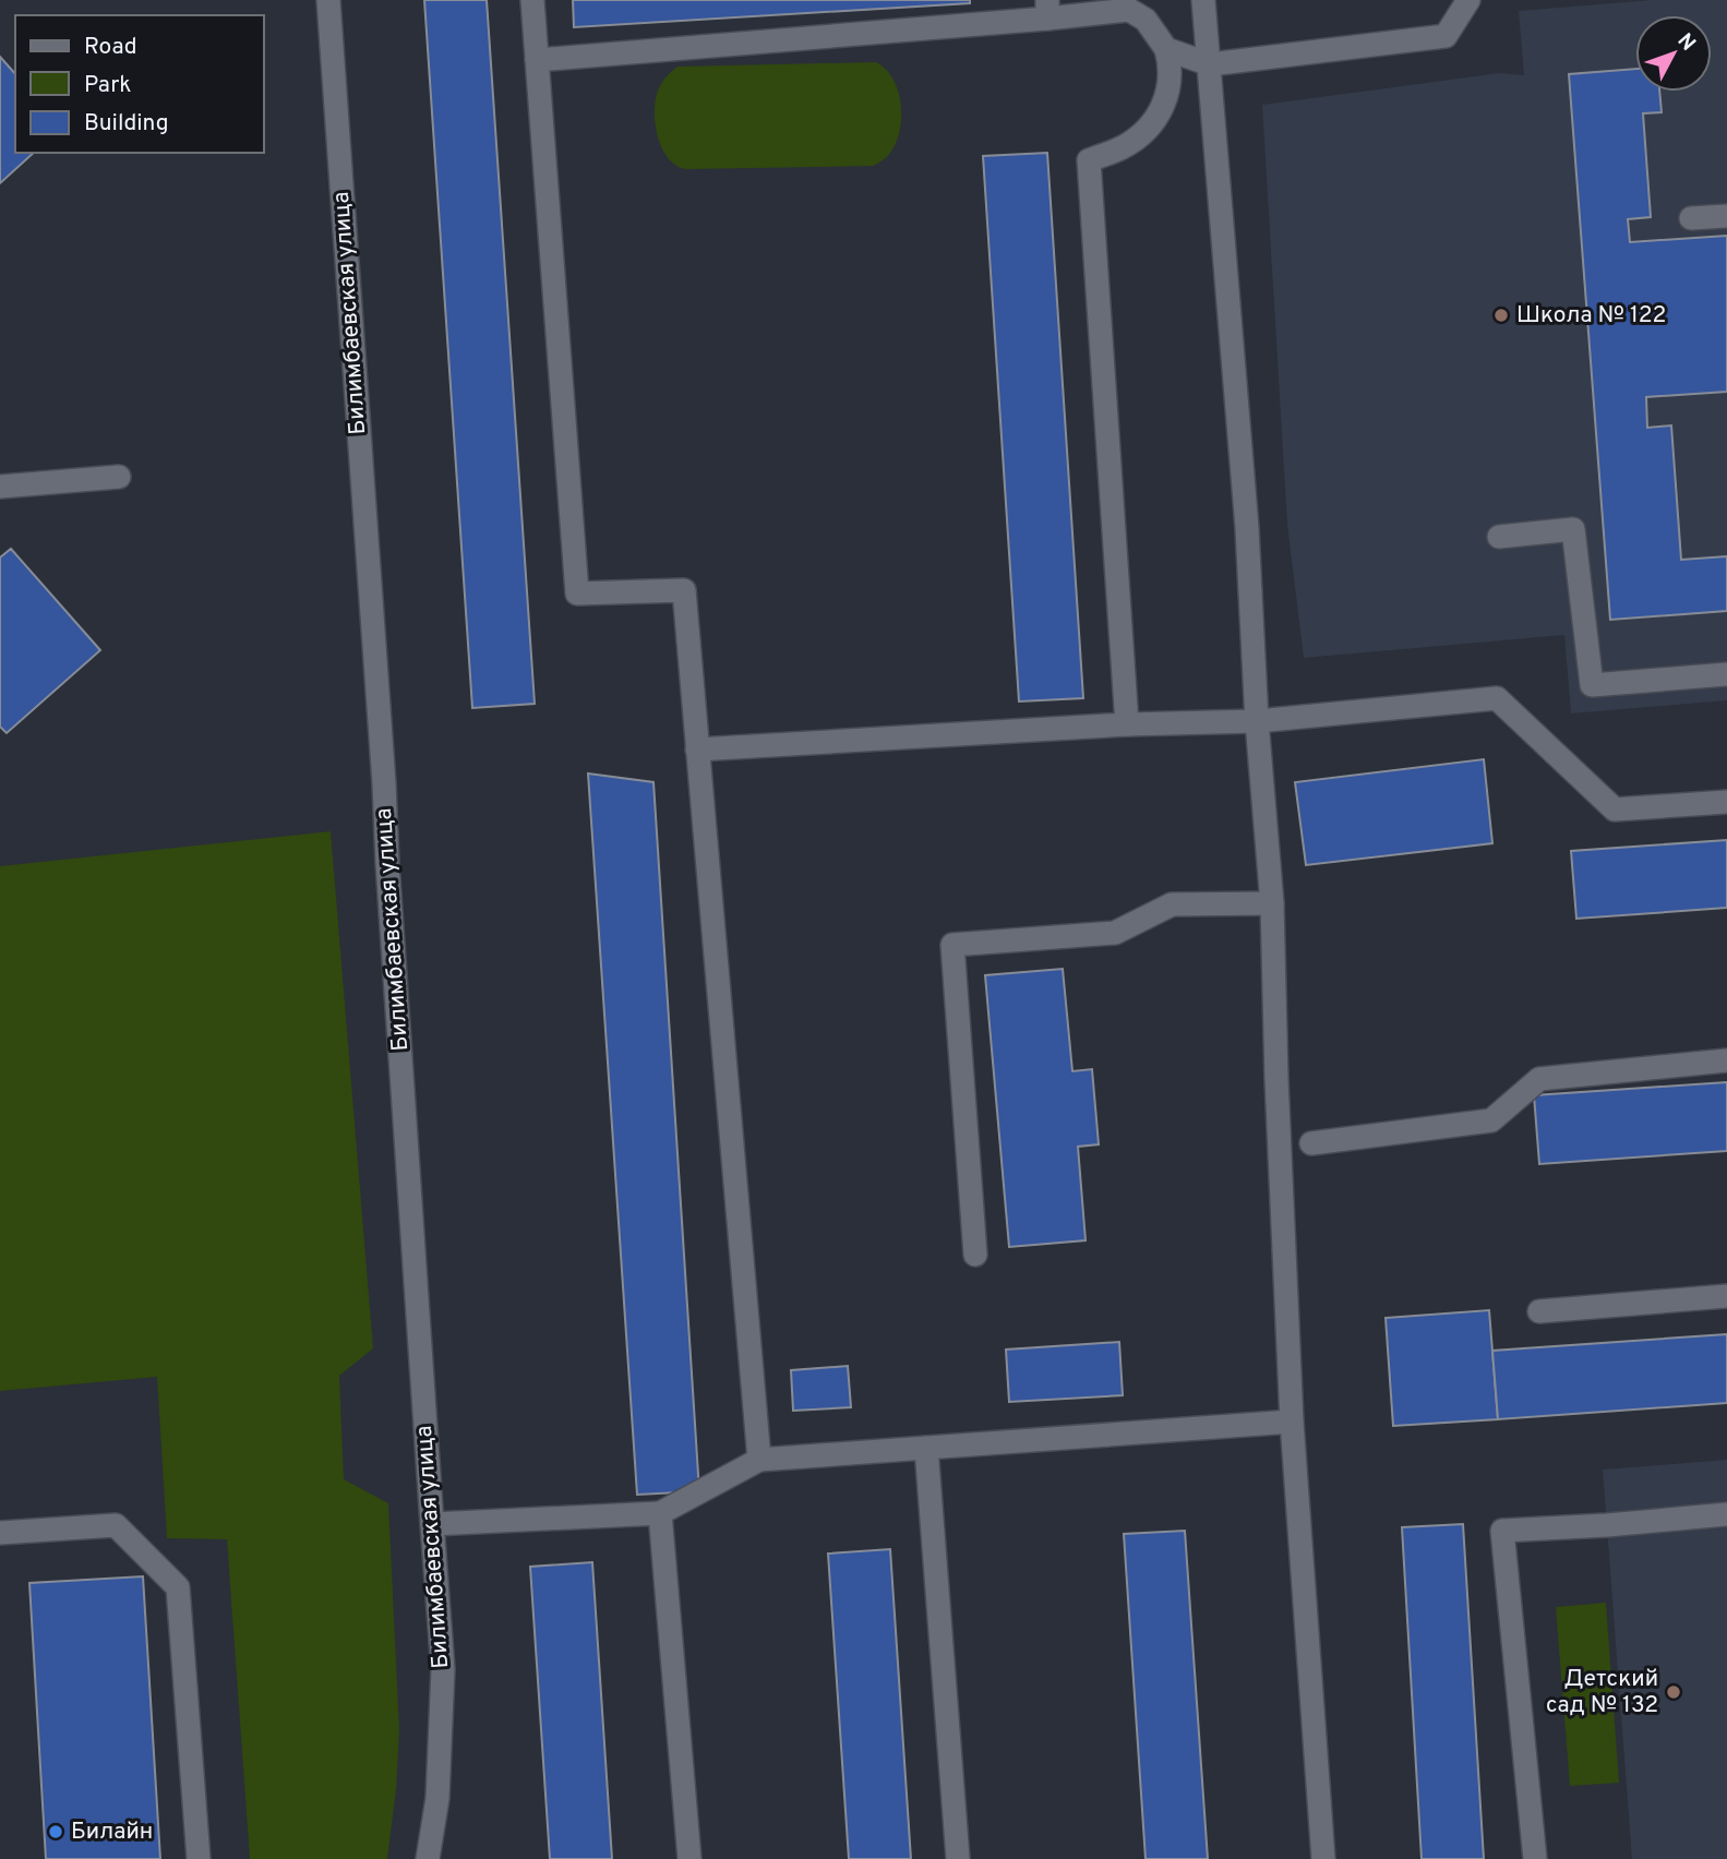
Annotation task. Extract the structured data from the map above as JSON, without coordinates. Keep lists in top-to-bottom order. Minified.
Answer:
{"streets":{"main road":["Билимбаевская улица"]},"places":["Школа № 122","Детский сад № 132","Билайн"],"legend":["Road","Park","Building"],"north":"top right"}
